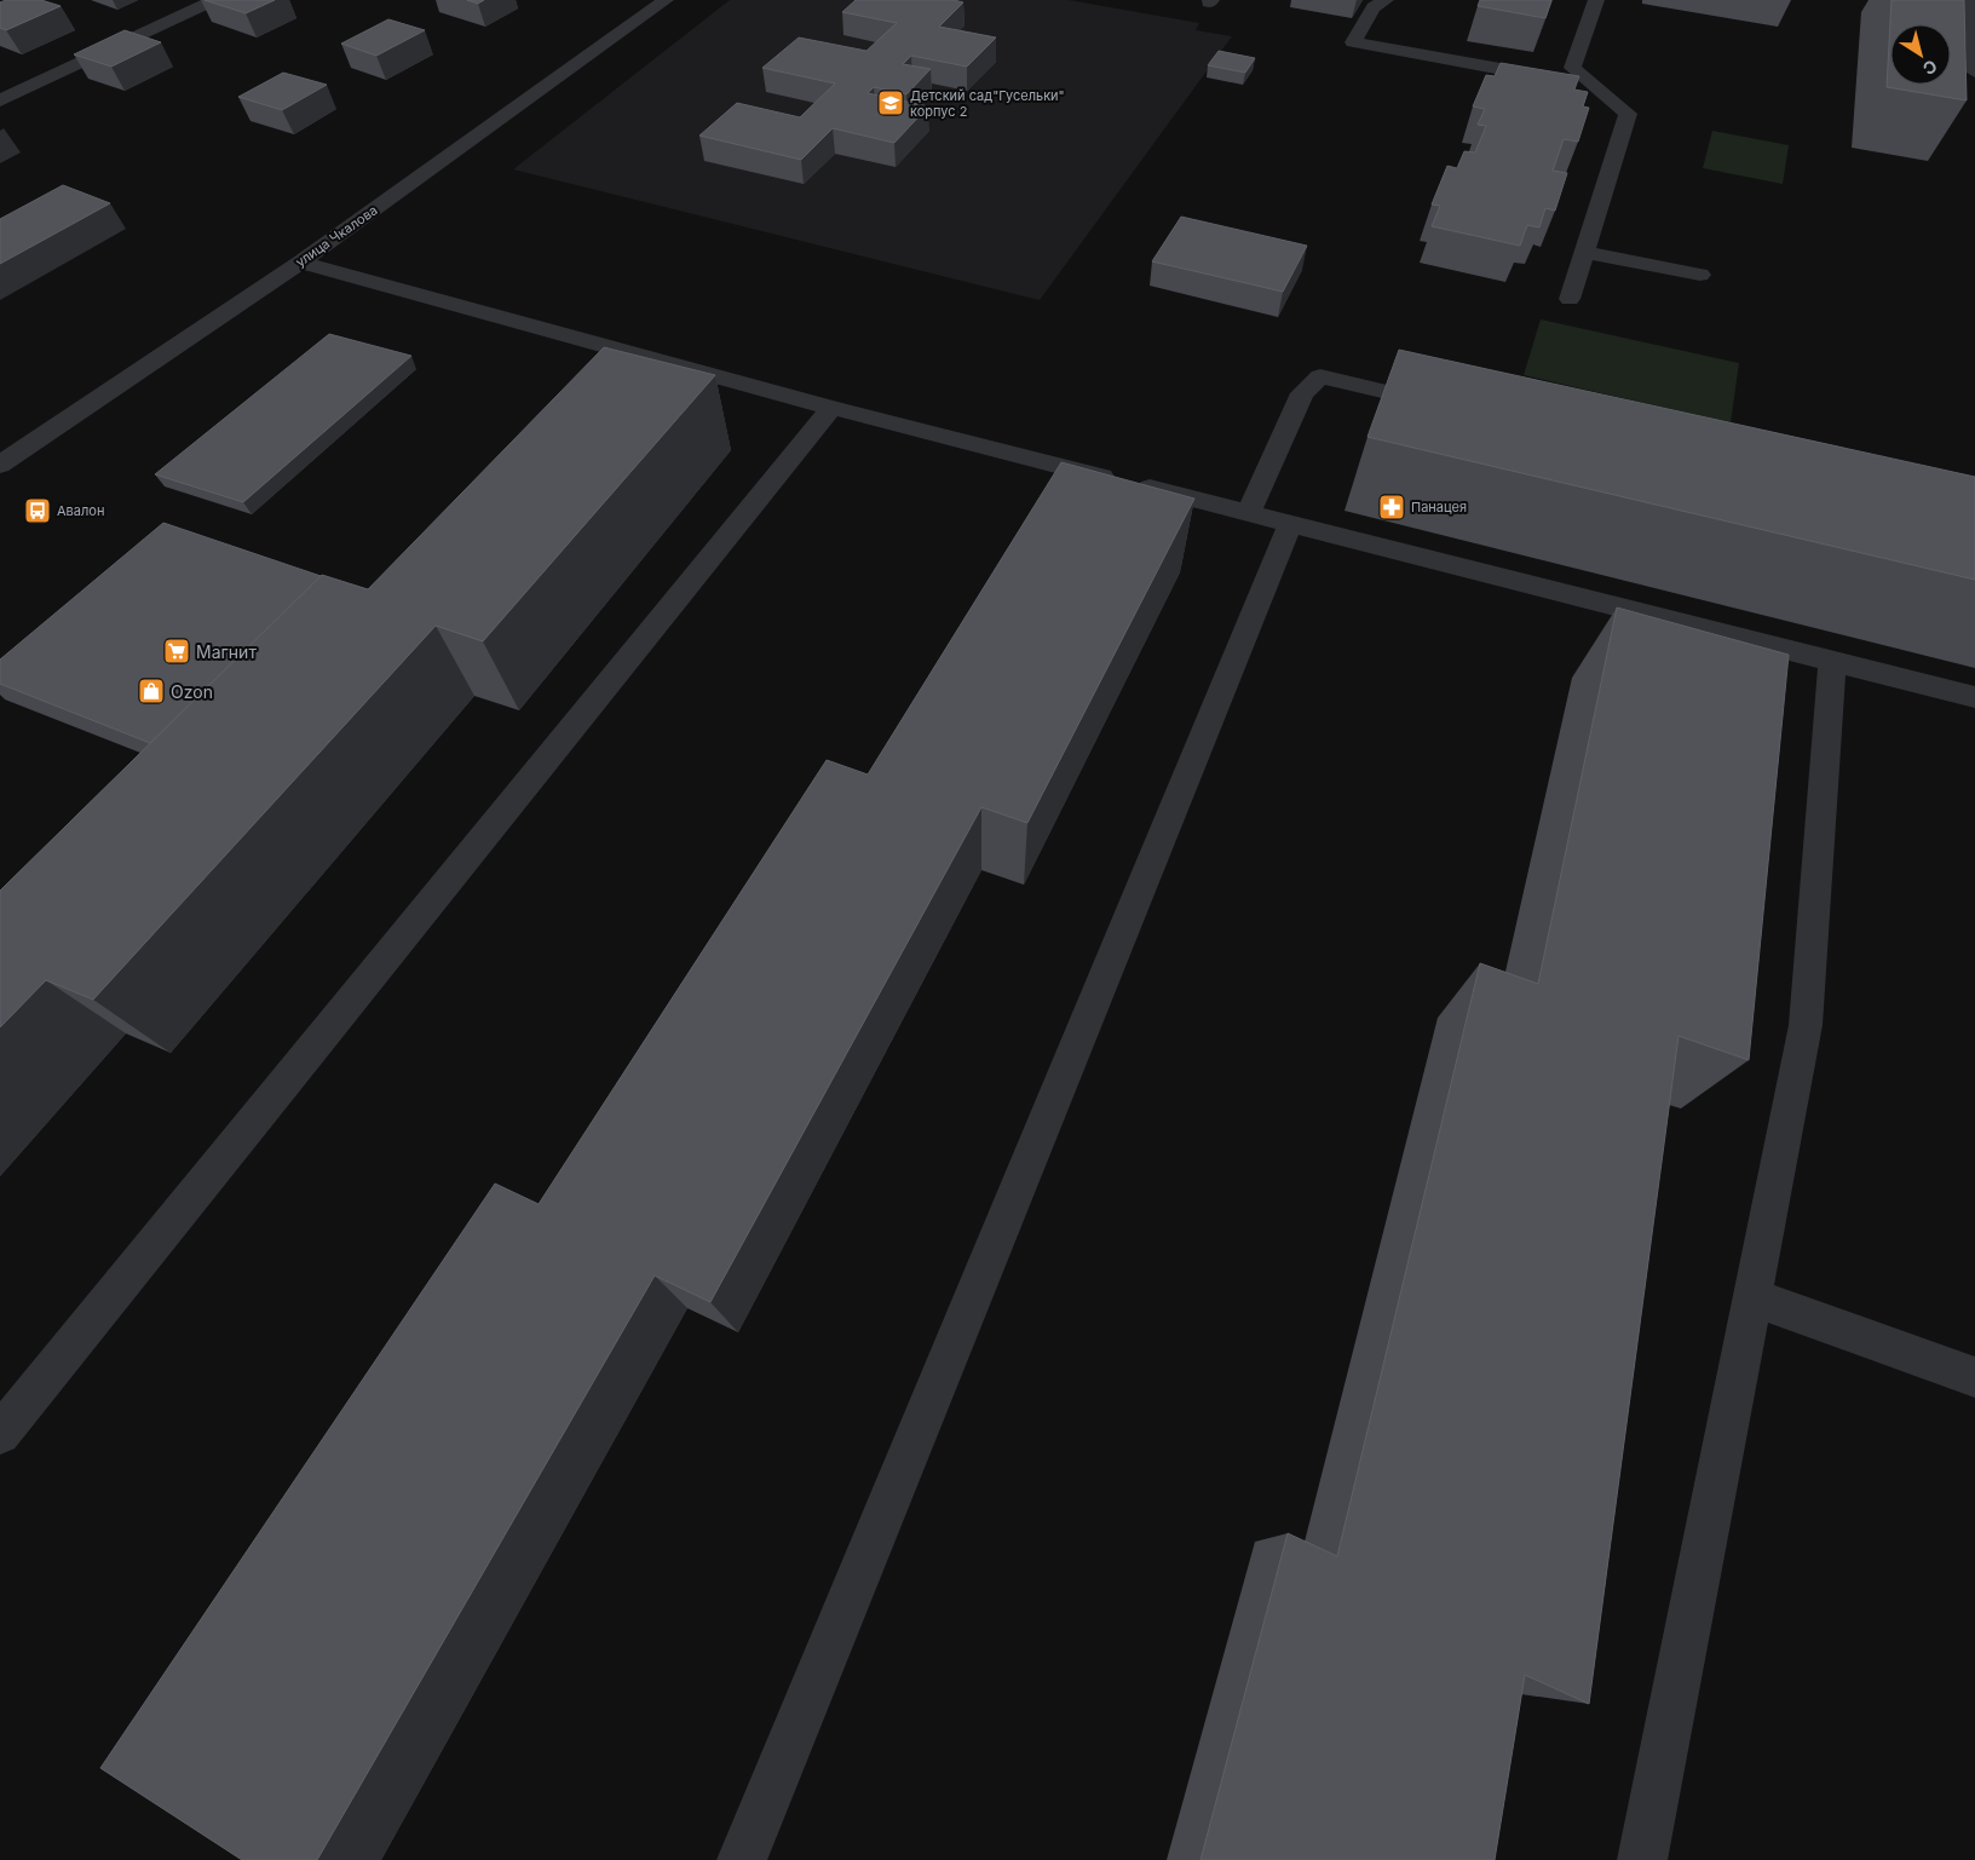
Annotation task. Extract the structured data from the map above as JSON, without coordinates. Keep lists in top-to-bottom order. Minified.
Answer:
{"streets":{"street":["улица Чкалова"]},"places":{"school or university":["Детский сад\"Гусельки\" корпус 2"],"pharmacy":["Панацея"],"bus stop":["Авалон"],"supermarket":["Магнит"],"shop":["Ozon"]},"north":"bottom right"}
